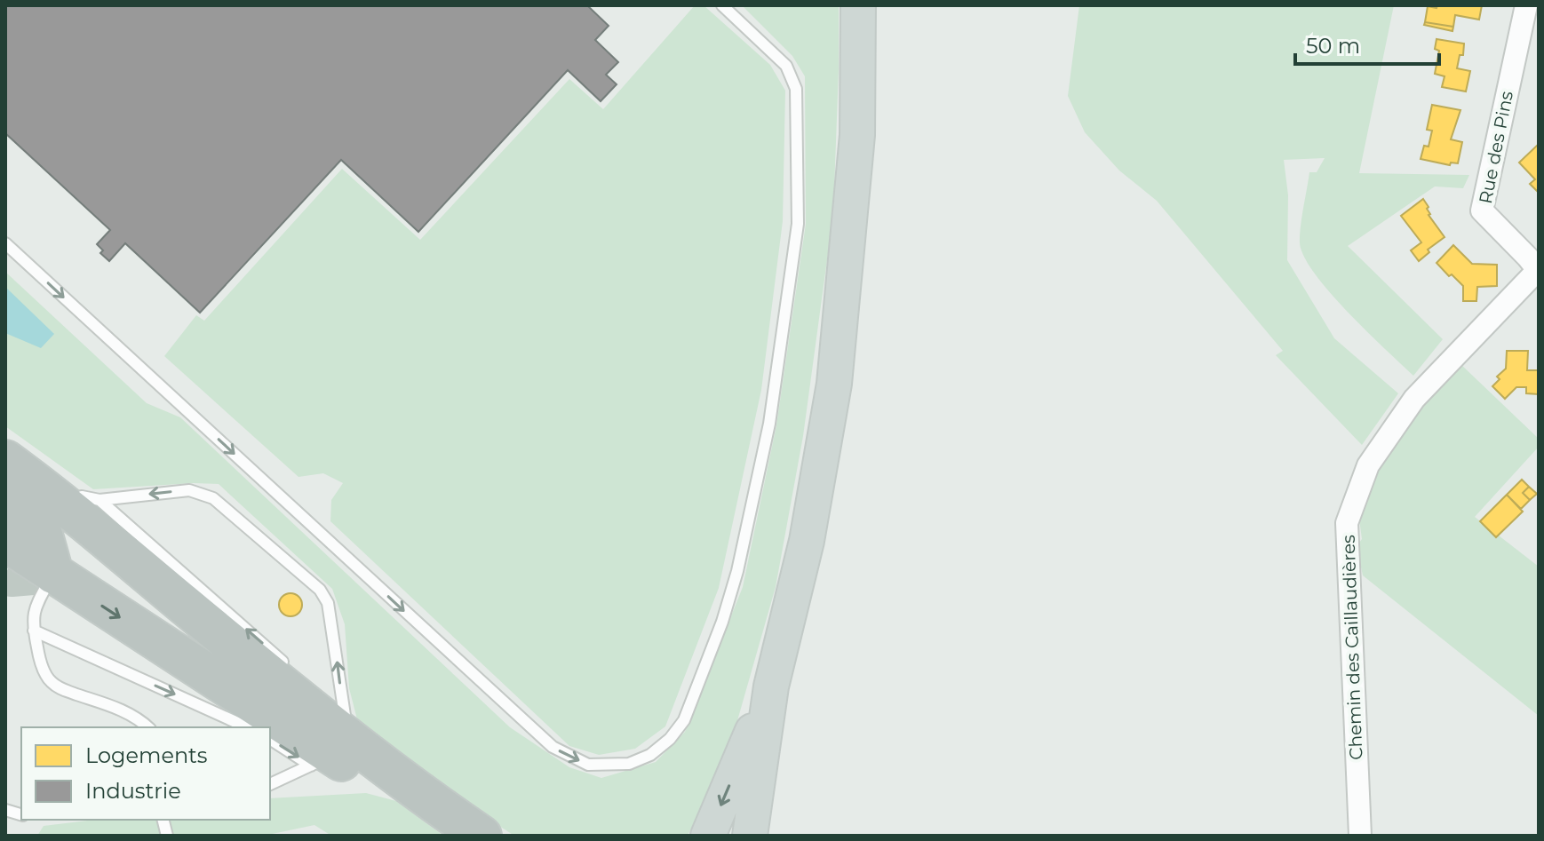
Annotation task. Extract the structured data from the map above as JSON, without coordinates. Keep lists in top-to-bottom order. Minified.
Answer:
{"streets":{"street":["Rue des Pins","Chemin des Caillaudières"]},"crossings":[["Rue des Pins","Chemin des Caillaudières"]],"legend":["Logements","Industrie"],"scale_bar":"50 m"}
